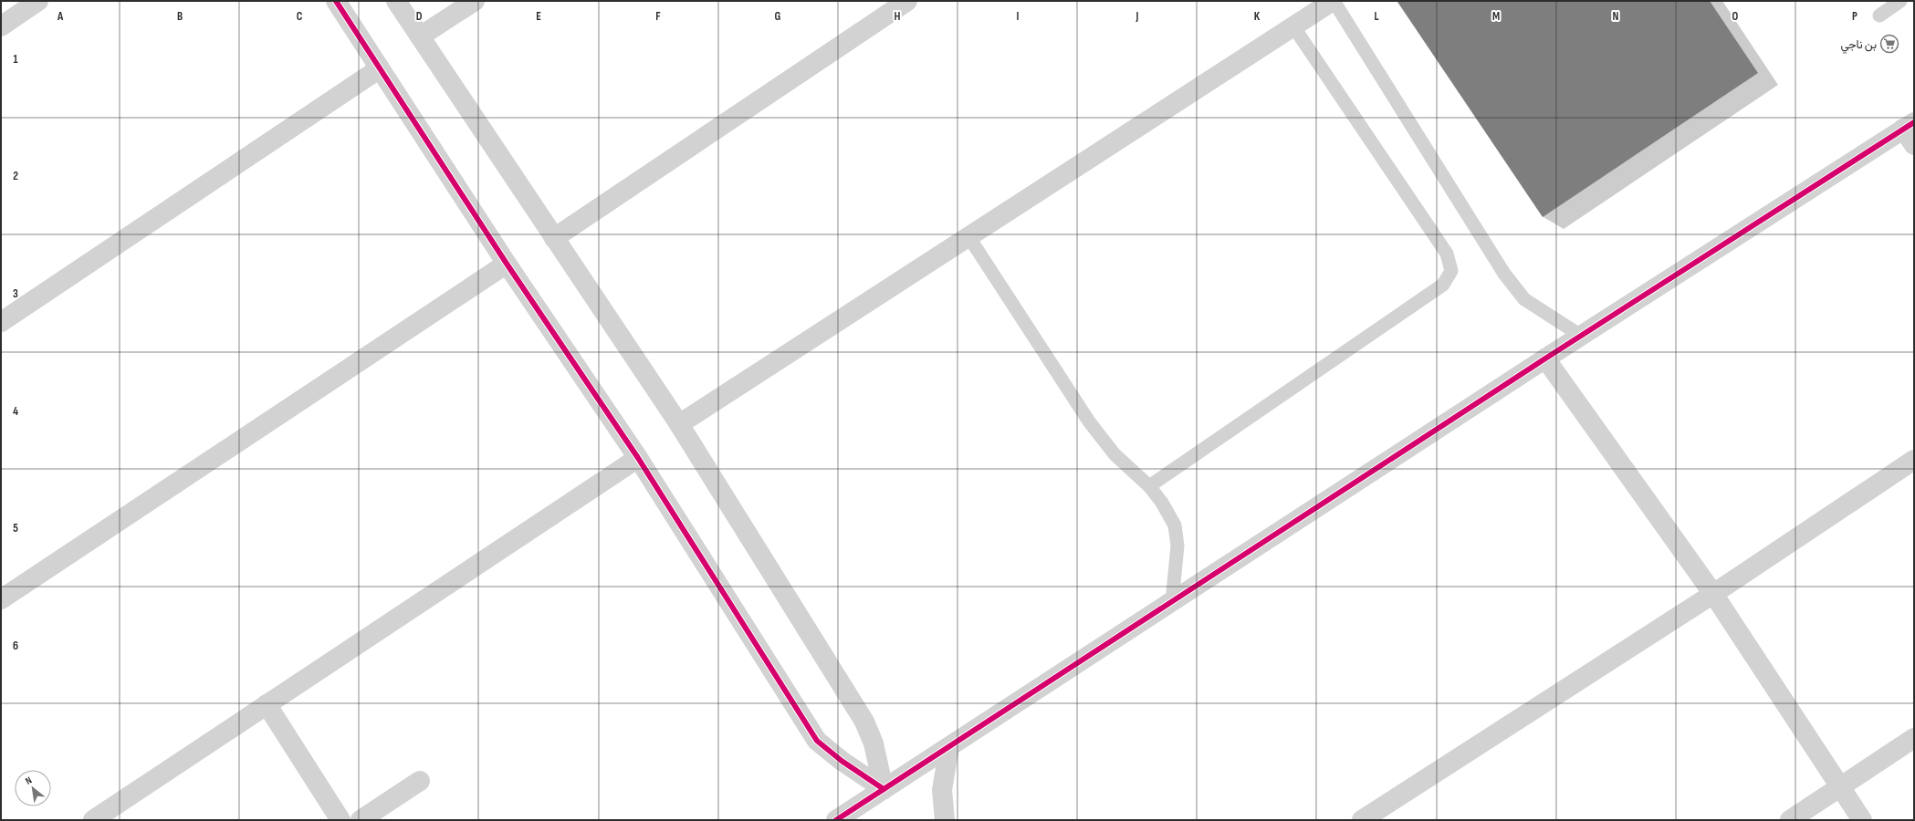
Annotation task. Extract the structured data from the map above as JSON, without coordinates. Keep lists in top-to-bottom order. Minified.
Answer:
{"places":{"supermarket":["بن ناجي"]},"north":"top left","grid":{"columns":["A","B","C","D","E","F","G","H","I","J","K","L","M","N","O","P"],"rows":["1","2","3","4","5","6"]}}
